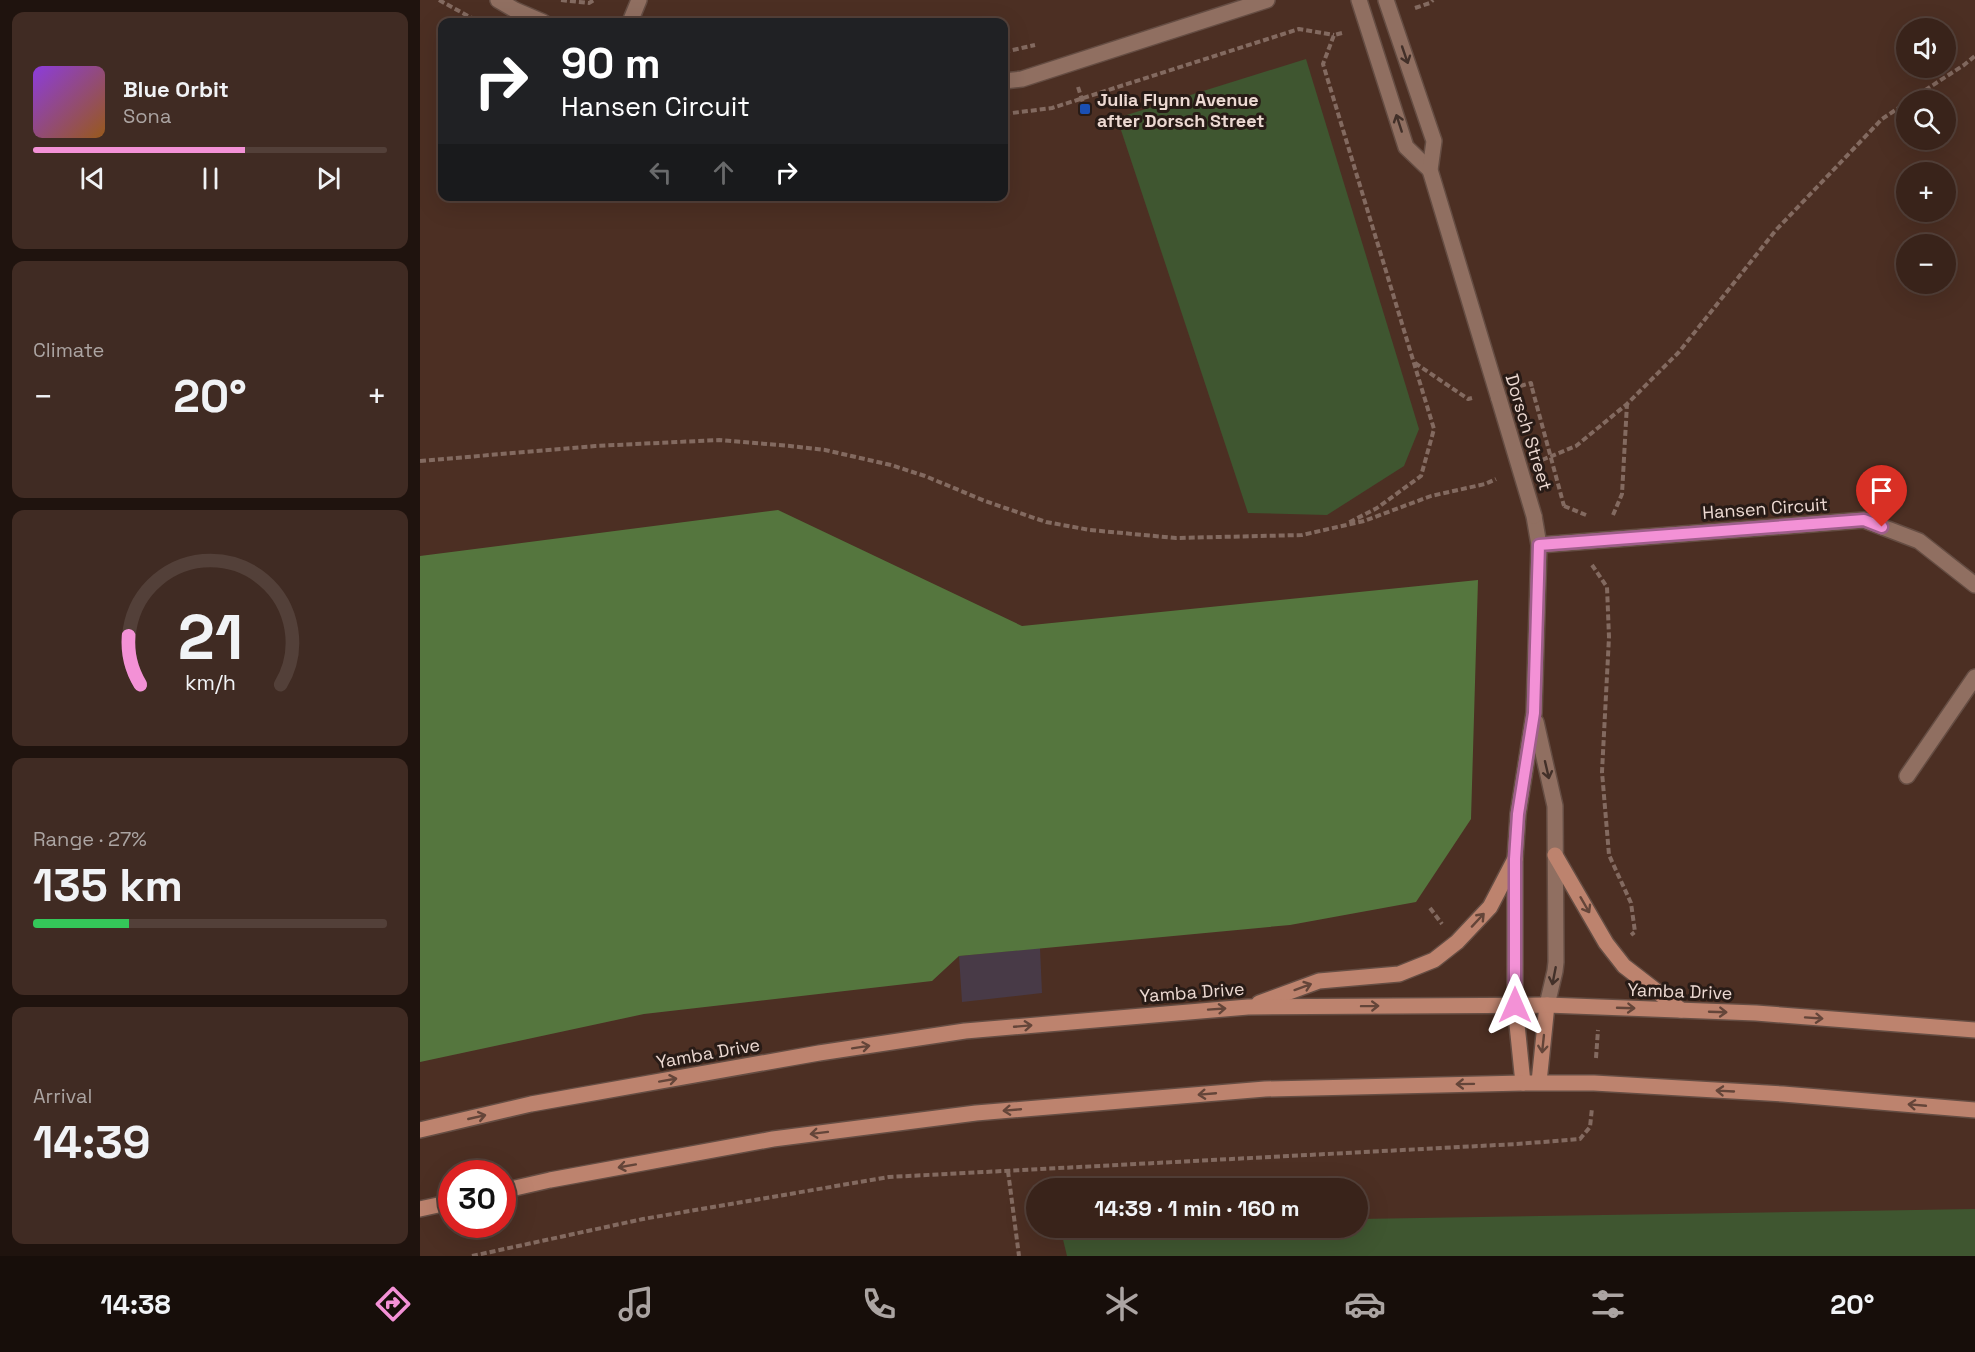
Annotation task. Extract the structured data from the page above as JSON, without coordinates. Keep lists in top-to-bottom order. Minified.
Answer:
{"streets":{"main road":["Yamba Drive"],"street":["Dorsch Street","Hansen Circuit"]},"crossings":[["Dorsch Street","Hansen Circuit"],["Dorsch Street","Yamba Drive"]],"places":{"transit":["Julia Flynn Avenue after Dorsch Street"]},"page":{"map_buttons":["+","−"],"turn":["90 m","Hansen Circuit"],"song":["Blue Orbit","Sona"],"tile":["Climate",["Range · 27%","135 km"],["Arrival","14:39"]],"heat":["−","20°","+"],"limit":"30","trip":"14:39 · 1 min · 160 m","tabs":["14:38","20°"],"gauge":["21","km/h"]}}
